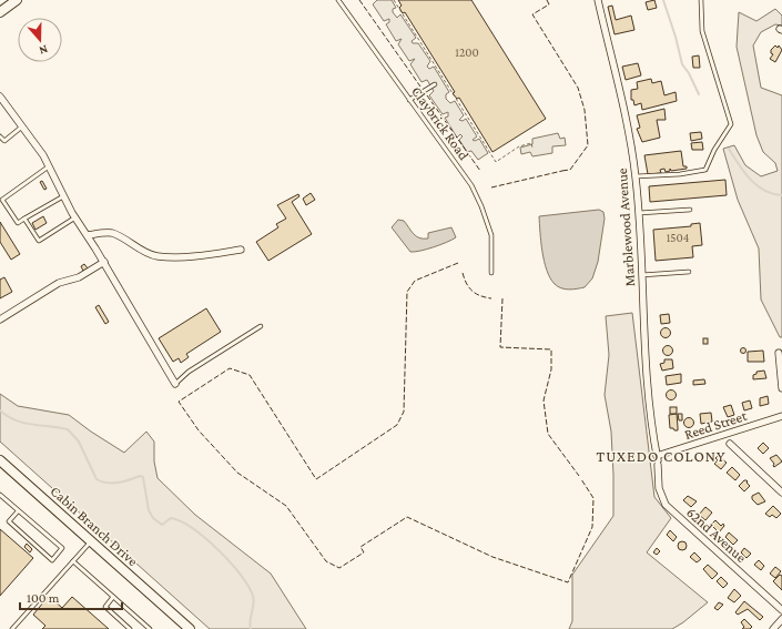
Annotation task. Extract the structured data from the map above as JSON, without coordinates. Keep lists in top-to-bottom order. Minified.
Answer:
{"streets":{"street":["Marblewood Avenue","Reed Street","Cabin Branch Drive","62nd Avenue"],"lane":["Claybrick Road"]},"crossings":[["Marblewood Avenue","Reed Street"],["Marblewood Avenue","62nd Avenue"],["Reed Street","62nd Avenue"]],"districts":["TUXEDO COLONY"],"house_numbers":["1200","1504"],"scale_bar":"100 m","north":"bottom"}
